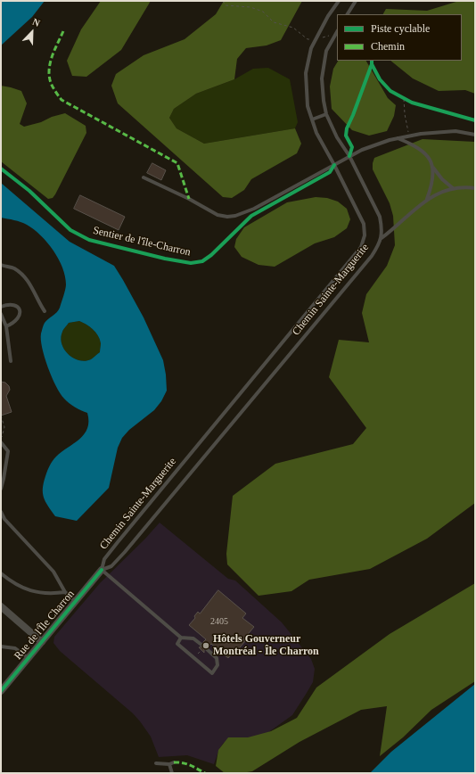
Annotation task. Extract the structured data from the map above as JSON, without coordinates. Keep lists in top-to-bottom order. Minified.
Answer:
{"streets":{"street":["Rue de l'Île Charron"],"lane":["Chemin Sainte-Marguerite"],"cycle path":["Sentier de l'île-Charron"]},"crossings":[["Chemin Sainte-Marguerite","Rue de l'Île Charron"]],"places":["Hôtels Gouverneur Montréal - Île Charron"],"house_numbers":["2405"],"legend":["Piste cyclable","Chemin"],"north":"top right"}
